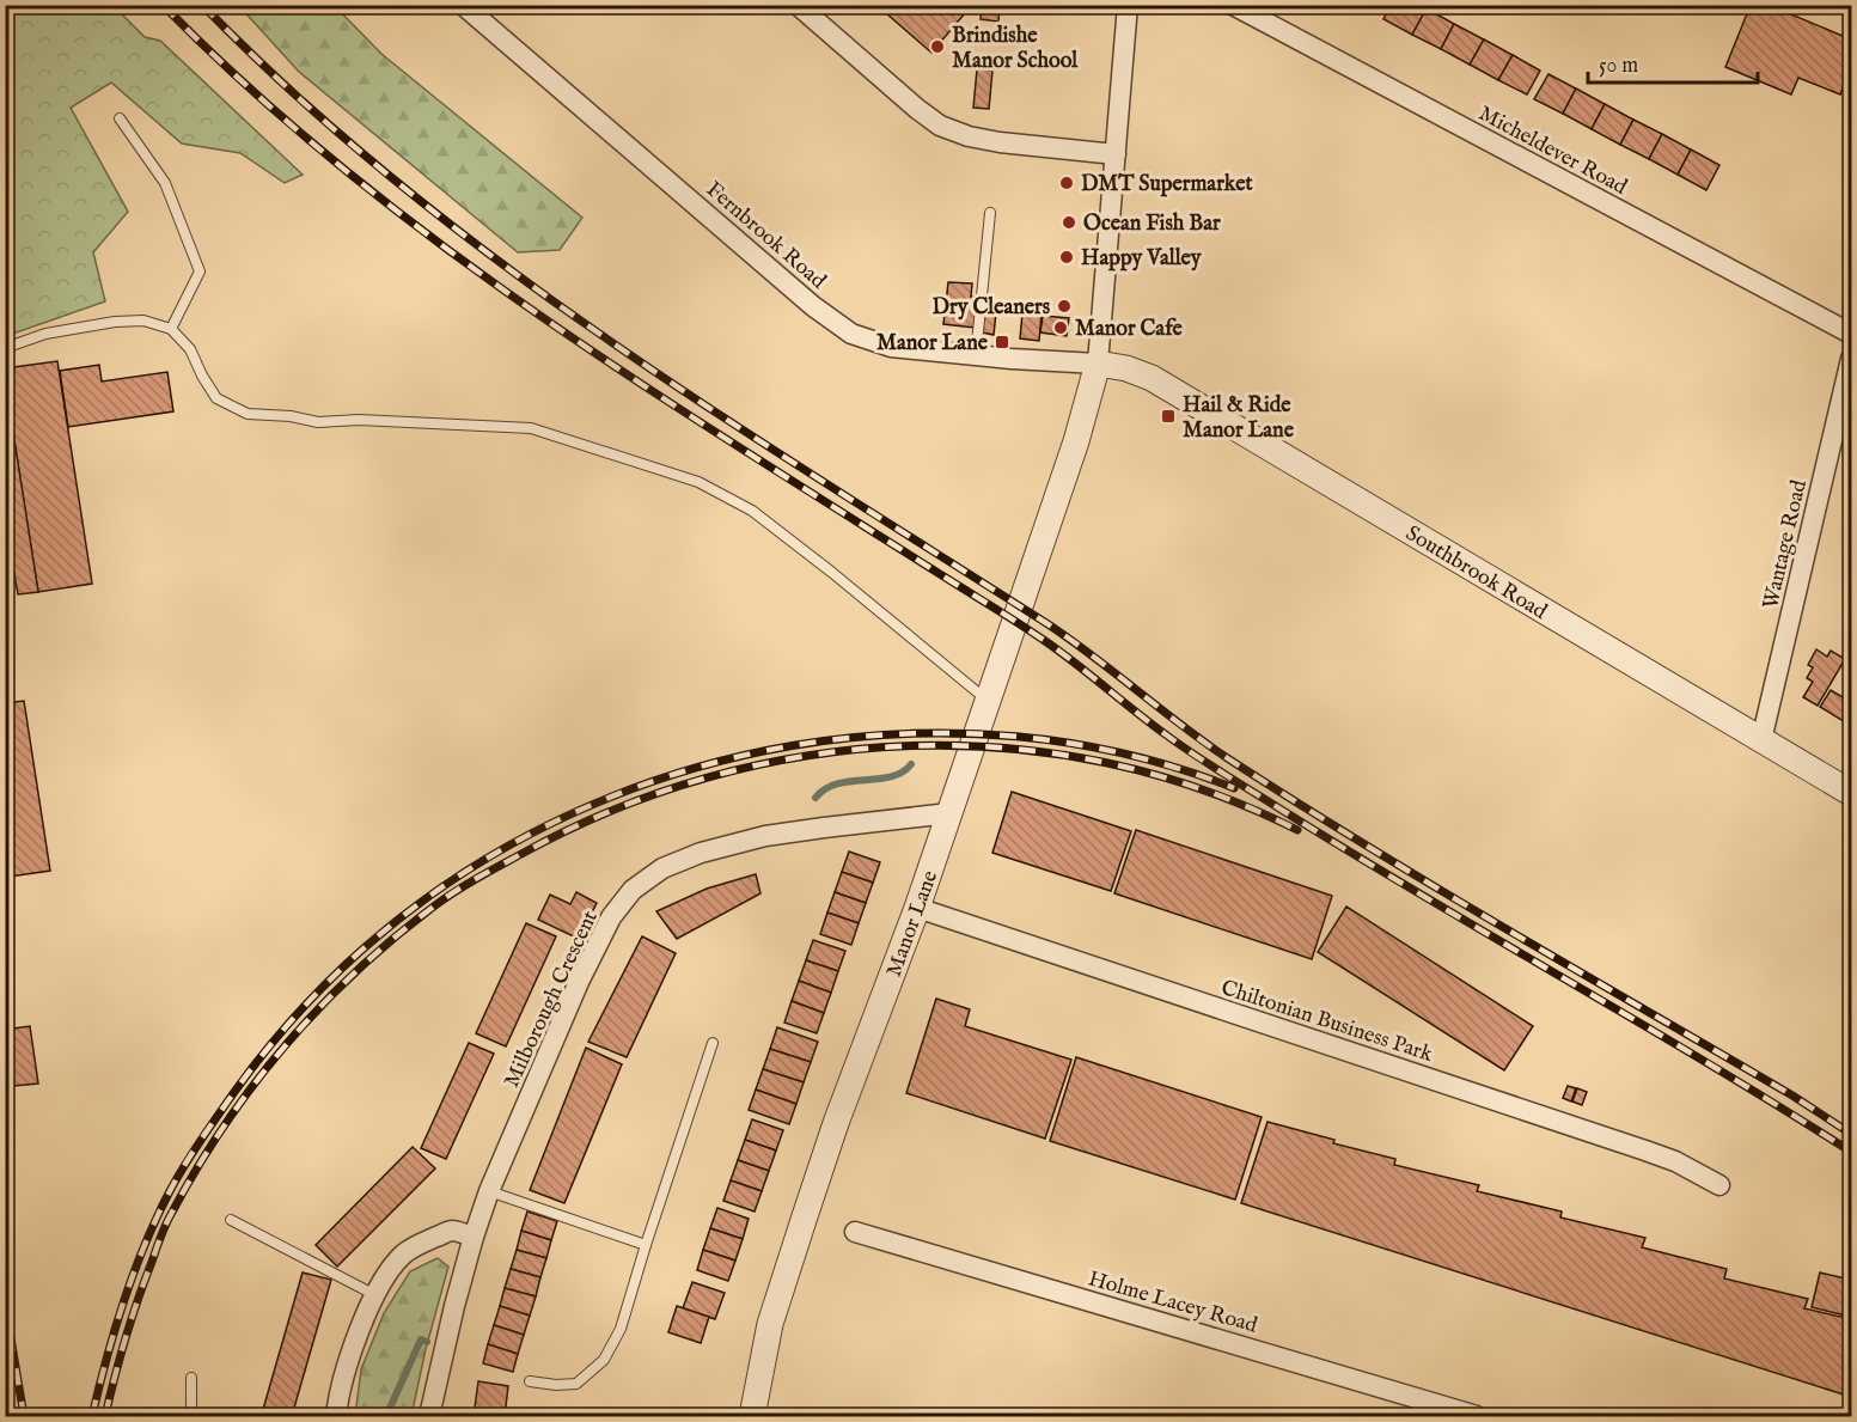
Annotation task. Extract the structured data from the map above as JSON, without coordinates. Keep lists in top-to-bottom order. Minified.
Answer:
{"streets":{"street":["Micheldever Road","Fernbrook Road","Wantage Road","Southbrook Road","Manor Lane","Milborough Crescent","Chiltonian Business Park","Holme Lacey Road"]},"crossings":[["Fernbrook Road","Southbrook Road"],["Fernbrook Road","Manor Lane"],["Wantage Road","Southbrook Road"],["Southbrook Road","Manor Lane"],["Manor Lane","Milborough Crescent"],["Manor Lane","Chiltonian Business Park"]],"places":{"other":["Brindishe Manor School","DMT Supermarket","Ocean Fish Bar","Happy Valley","Dry Cleaners","Manor Cafe"],"transit":["Manor Lane","Hail & Ride Manor Lane"]},"scale_bar":"50 m"}
